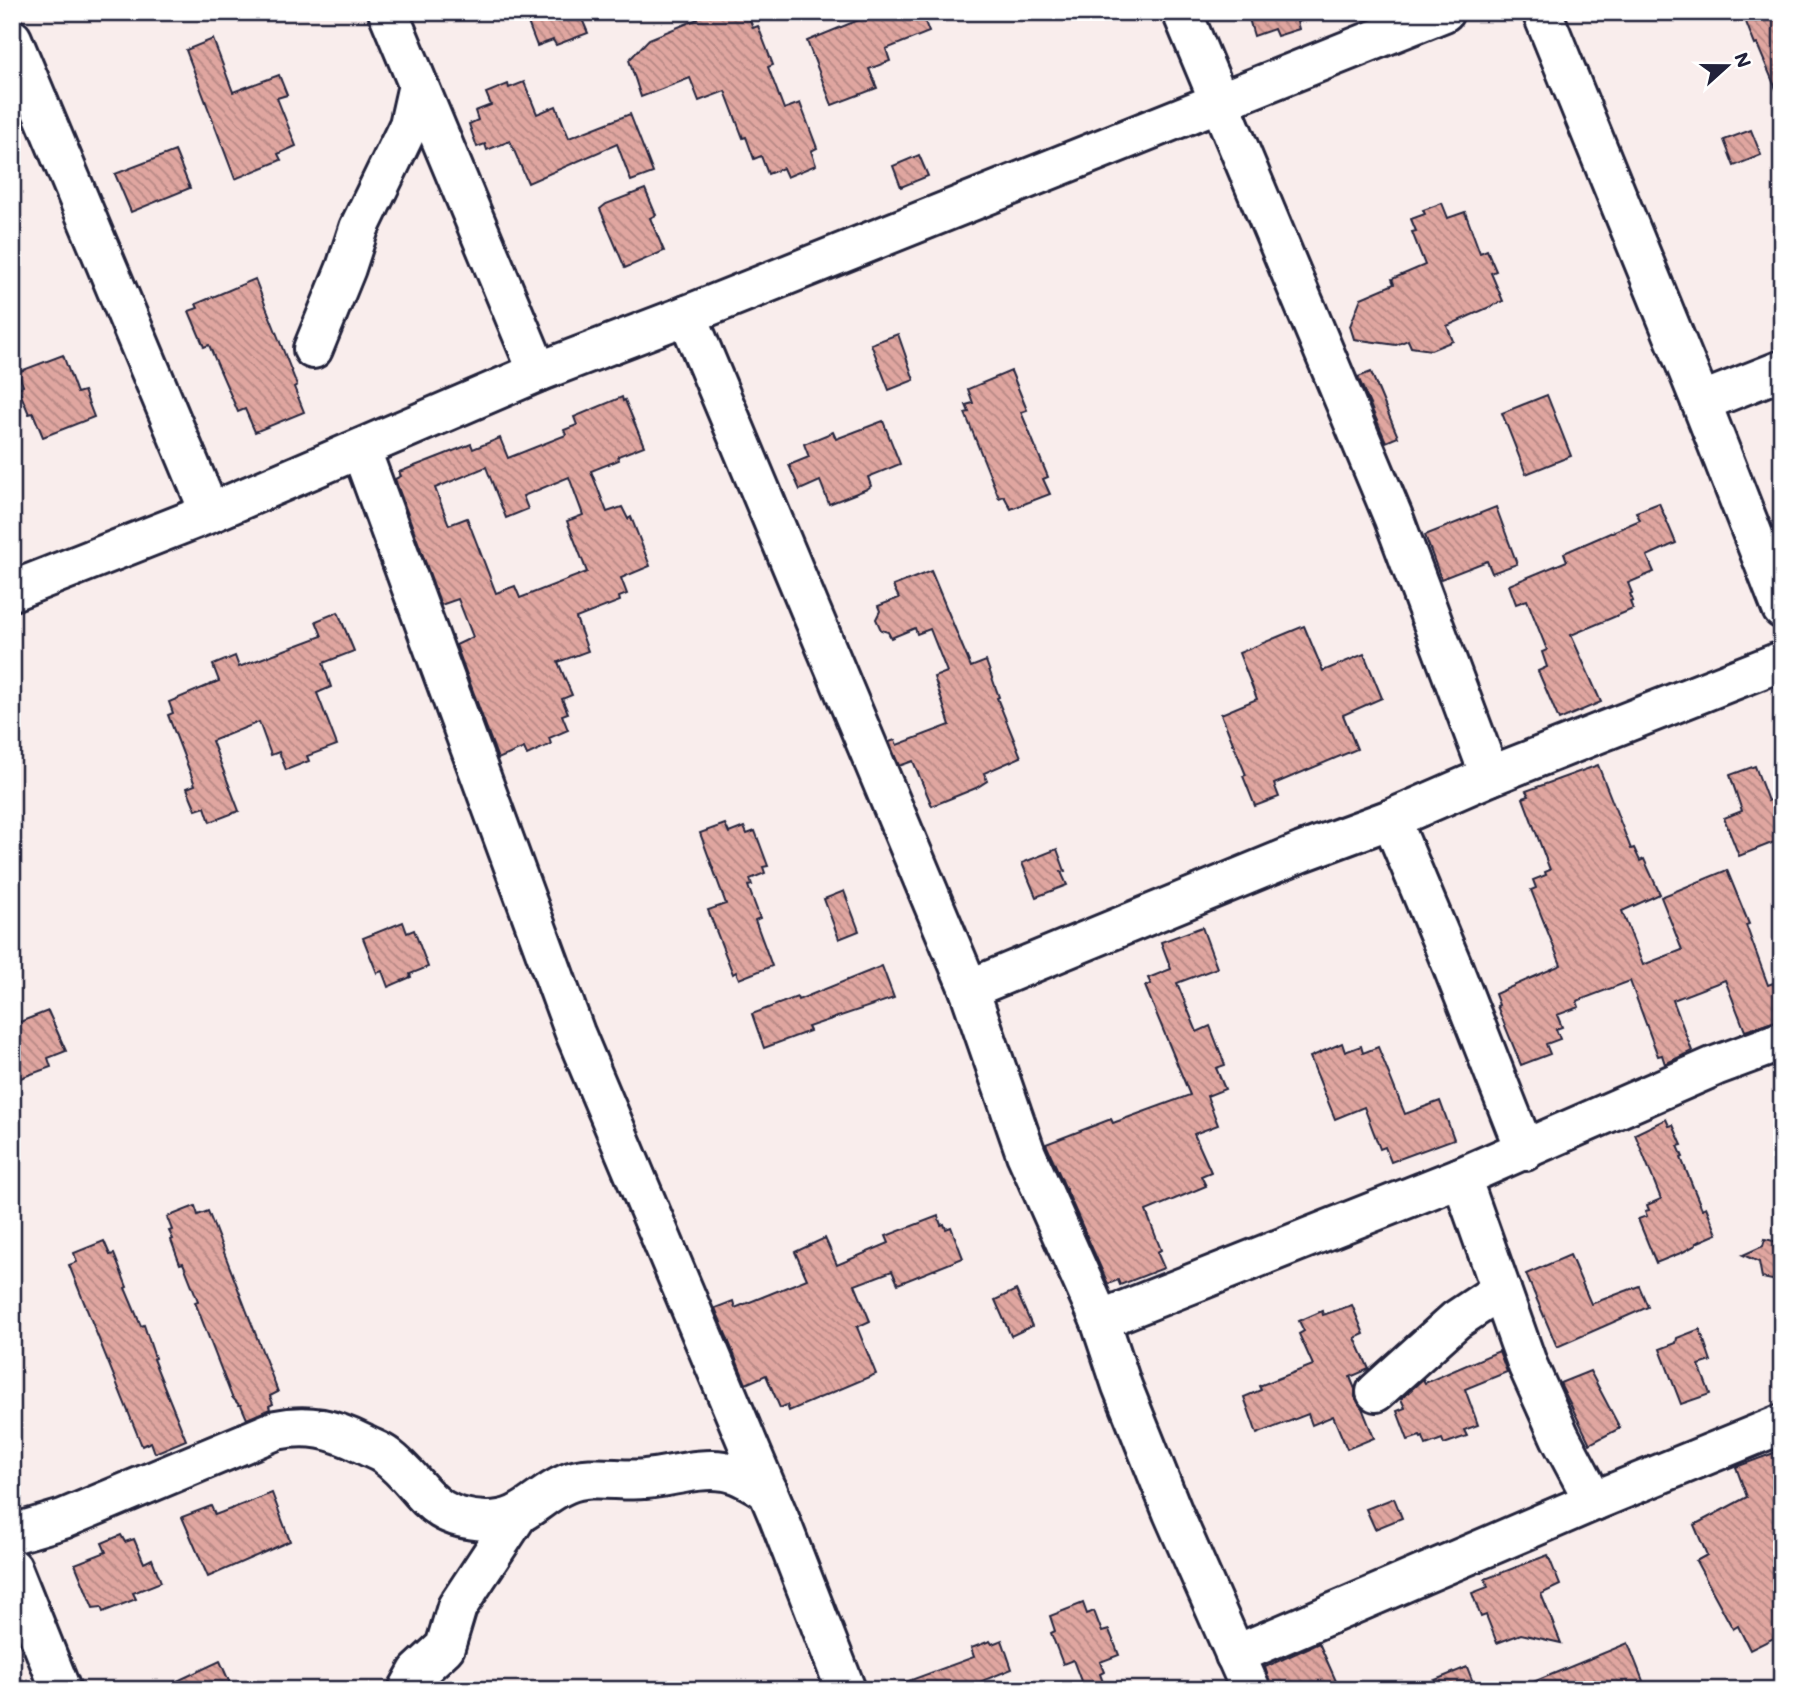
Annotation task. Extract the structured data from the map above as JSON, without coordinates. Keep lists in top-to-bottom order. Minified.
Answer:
{"north":"right"}
